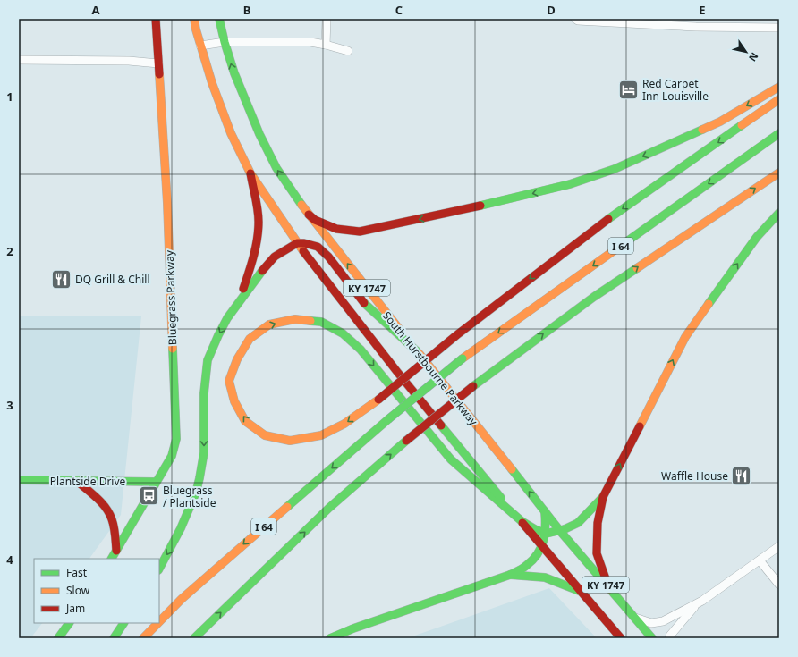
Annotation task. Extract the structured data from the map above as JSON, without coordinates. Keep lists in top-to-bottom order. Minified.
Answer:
{"streets":{"main road":["I 64","KY 1747","Bluegrass Parkway","South Hurstbourne Parkway","Plantside Drive"]},"crossings":[["Bluegrass Parkway","Plantside Drive"]],"places":{"hotel":["Red Carpet Inn Louisville"],"restaurant":["DQ Grill & Chill","Waffle House"],"bus stop":["Bluegrass / Plantside"]},"legend":["Fast","Slow","Jam"],"north":"bottom right","grid":{"columns":["A","B","C","D","E"],"rows":["1","2","3","4"]}}
